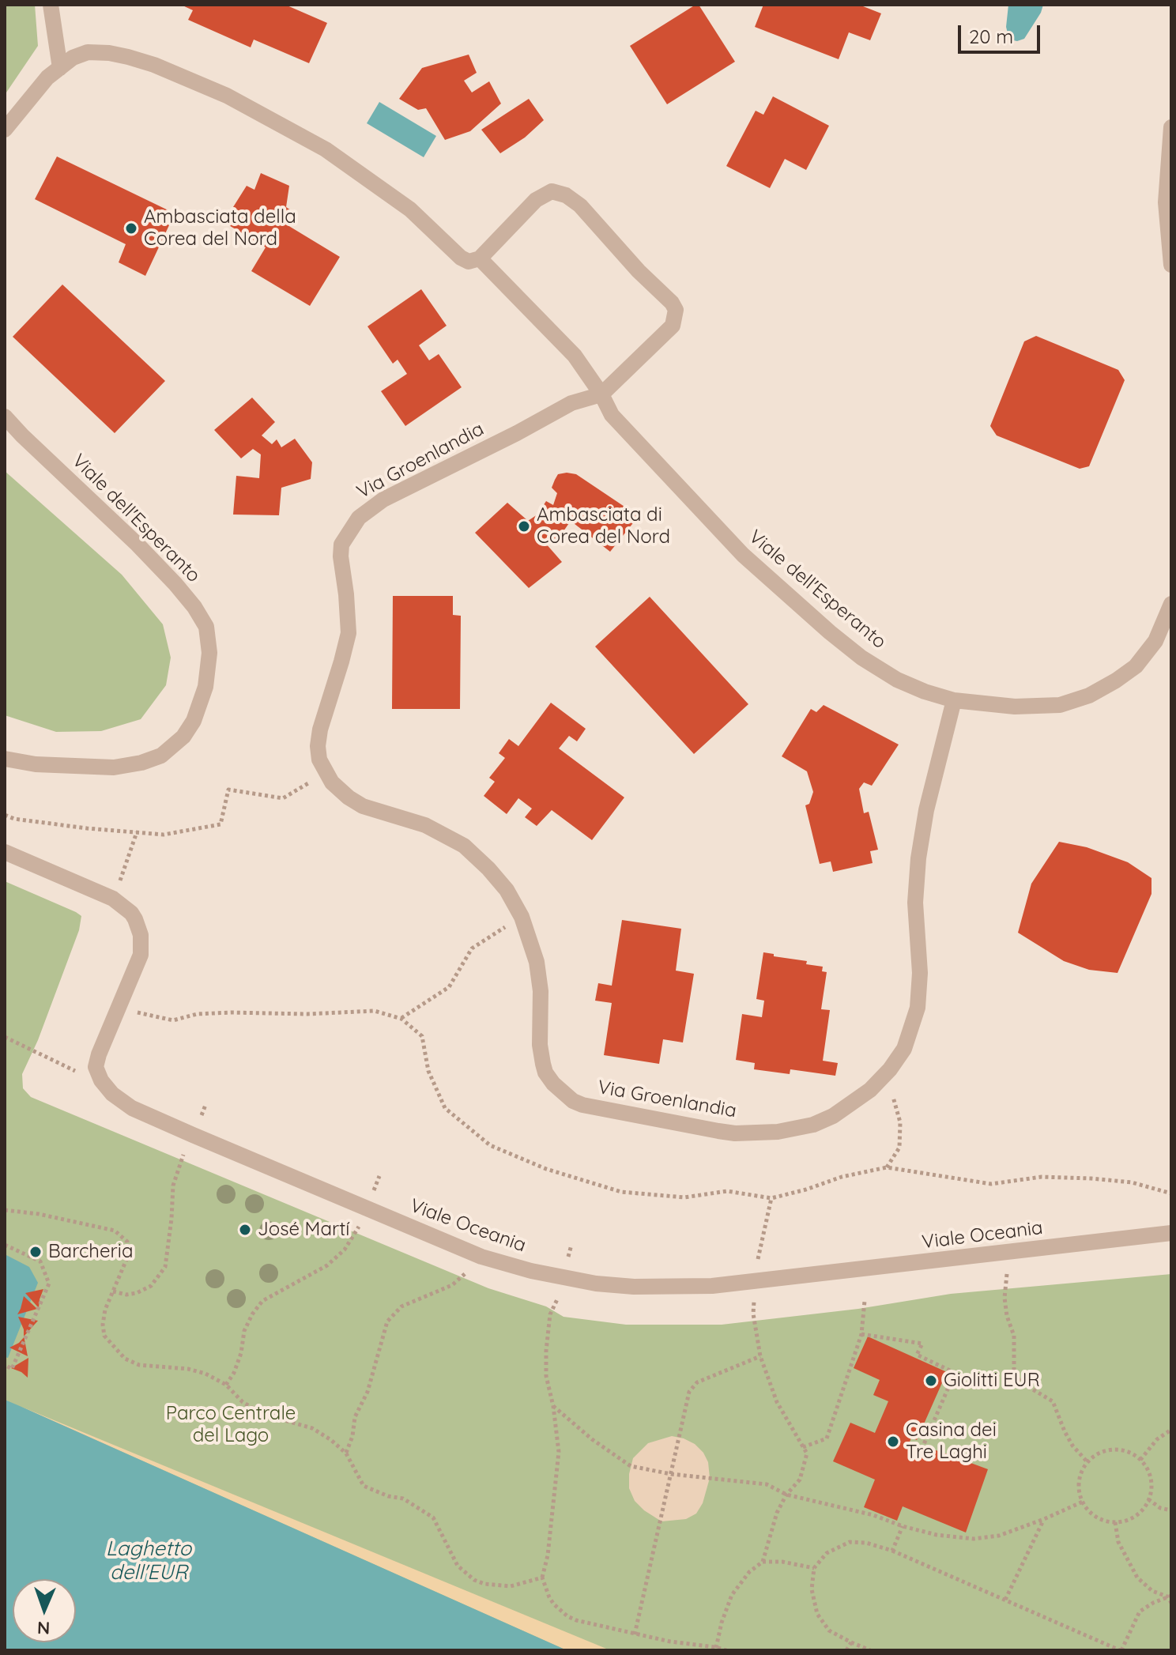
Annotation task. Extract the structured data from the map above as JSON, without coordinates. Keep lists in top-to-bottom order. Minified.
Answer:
{"streets":{"street":["Via Groenlandia","Viale dell'Esperanto","Viale Oceania"]},"crossings":[["Via Groenlandia","Viale dell'Esperanto"]],"water":["Laghetto dell'EUR"],"parks":["Parco Centrale del Lago"],"places":["Ambasciata della Corea del Nord","Ambasciata di Corea del Nord","José Martí","Barcheria","Giolitti EUR","Casina dei Tre Laghi"],"scale_bar":"20 m","north":"bottom"}
